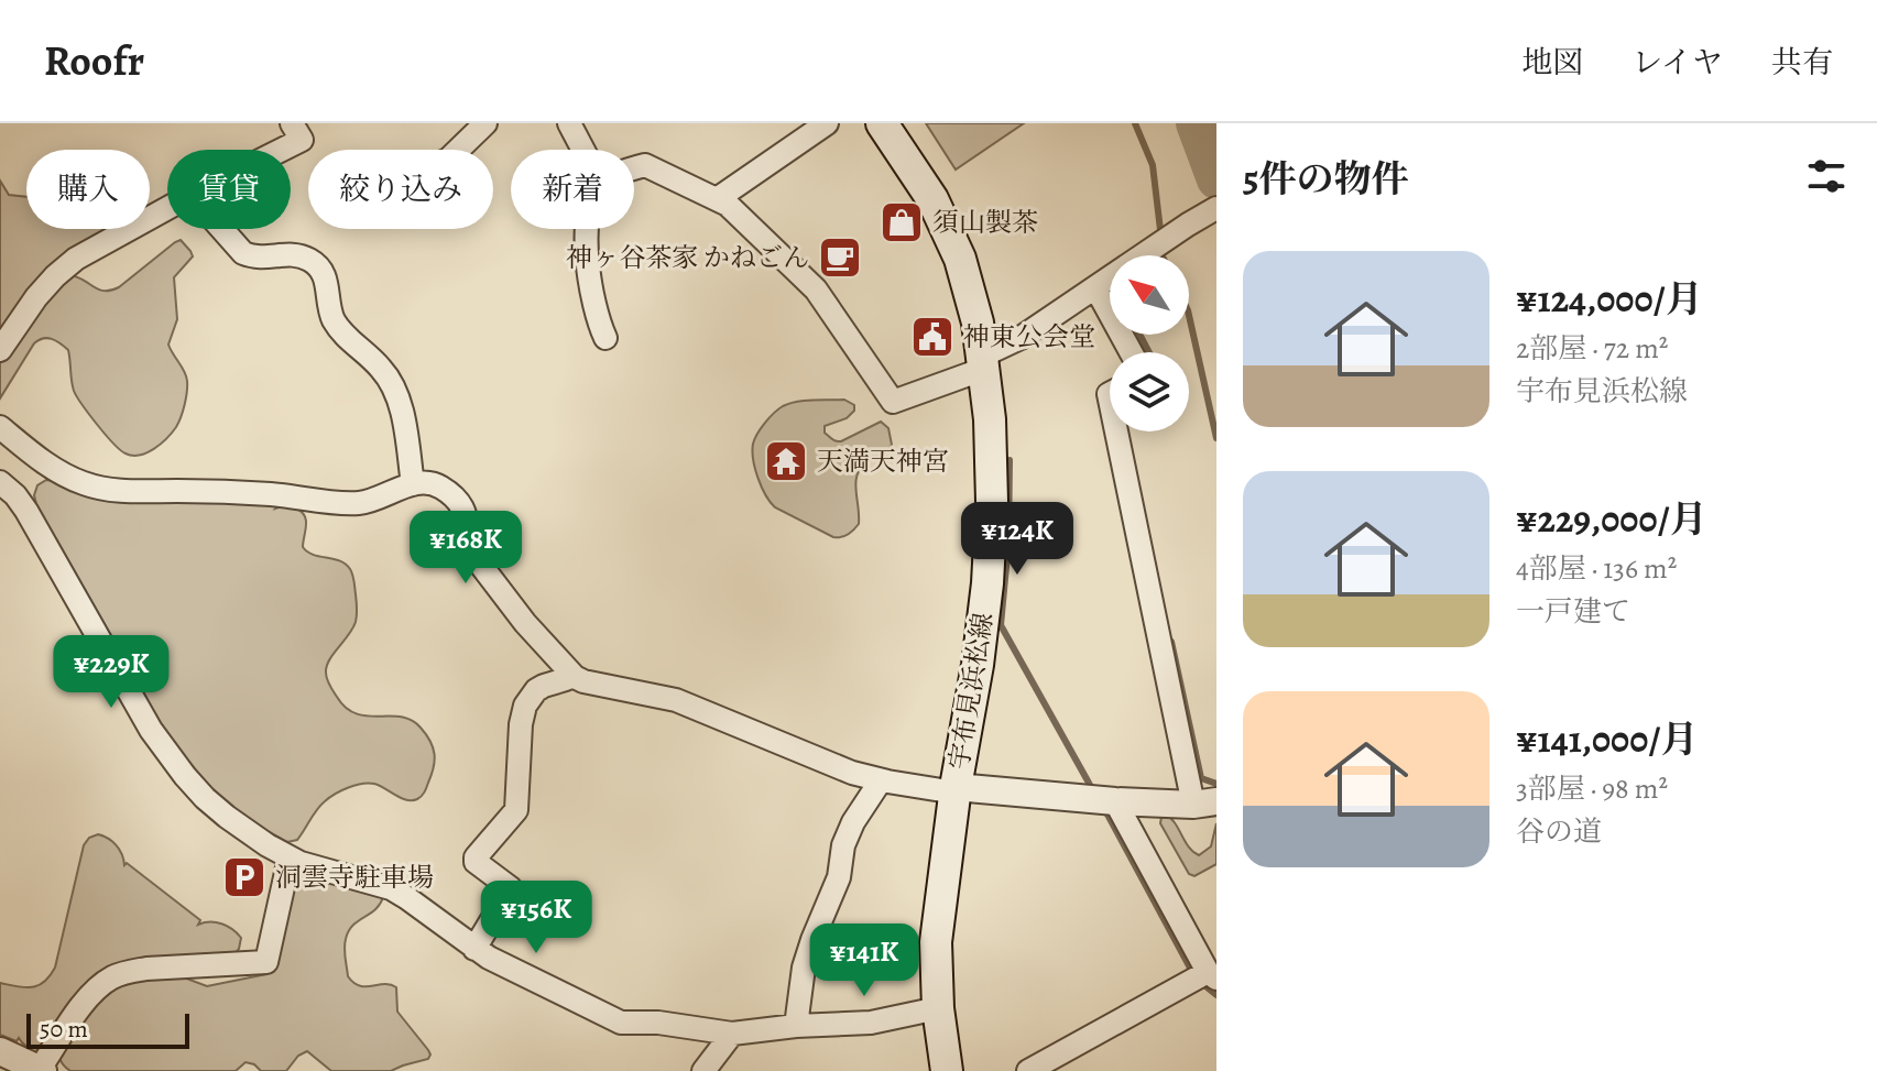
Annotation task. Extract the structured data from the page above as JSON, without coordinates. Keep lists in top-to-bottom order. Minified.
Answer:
{"streets":{"main road":["宇布見浜松線"]},"places":{"shop":["須山製茶"],"cafe":["神ヶ谷茶家 かねごん"],"public building":["神東公会堂"],"temple":["天満天神宮"],"parking":["洞雲寺駐車場"]},"scale_bar":"50 m","north":"top left","page":{"header":"Roofr","nav":["地図","レイヤ","共有"],"heading":"5件の物件","chip":["購入","賃貸","絞り込み","新着"],"list":[{"name":"¥124,000/月","note":"2部屋 · 72 m² · 宇布見浜松線"},{"name":"¥229,000/月","note":"4部屋 · 136 m² · 一戸建て"},{"name":"¥141,000/月","note":"3部屋 · 98 m² · 谷の道"}],"price":["¥124K","¥168K","¥229K","¥156K","¥141K"],"scale":"50 m"}}
